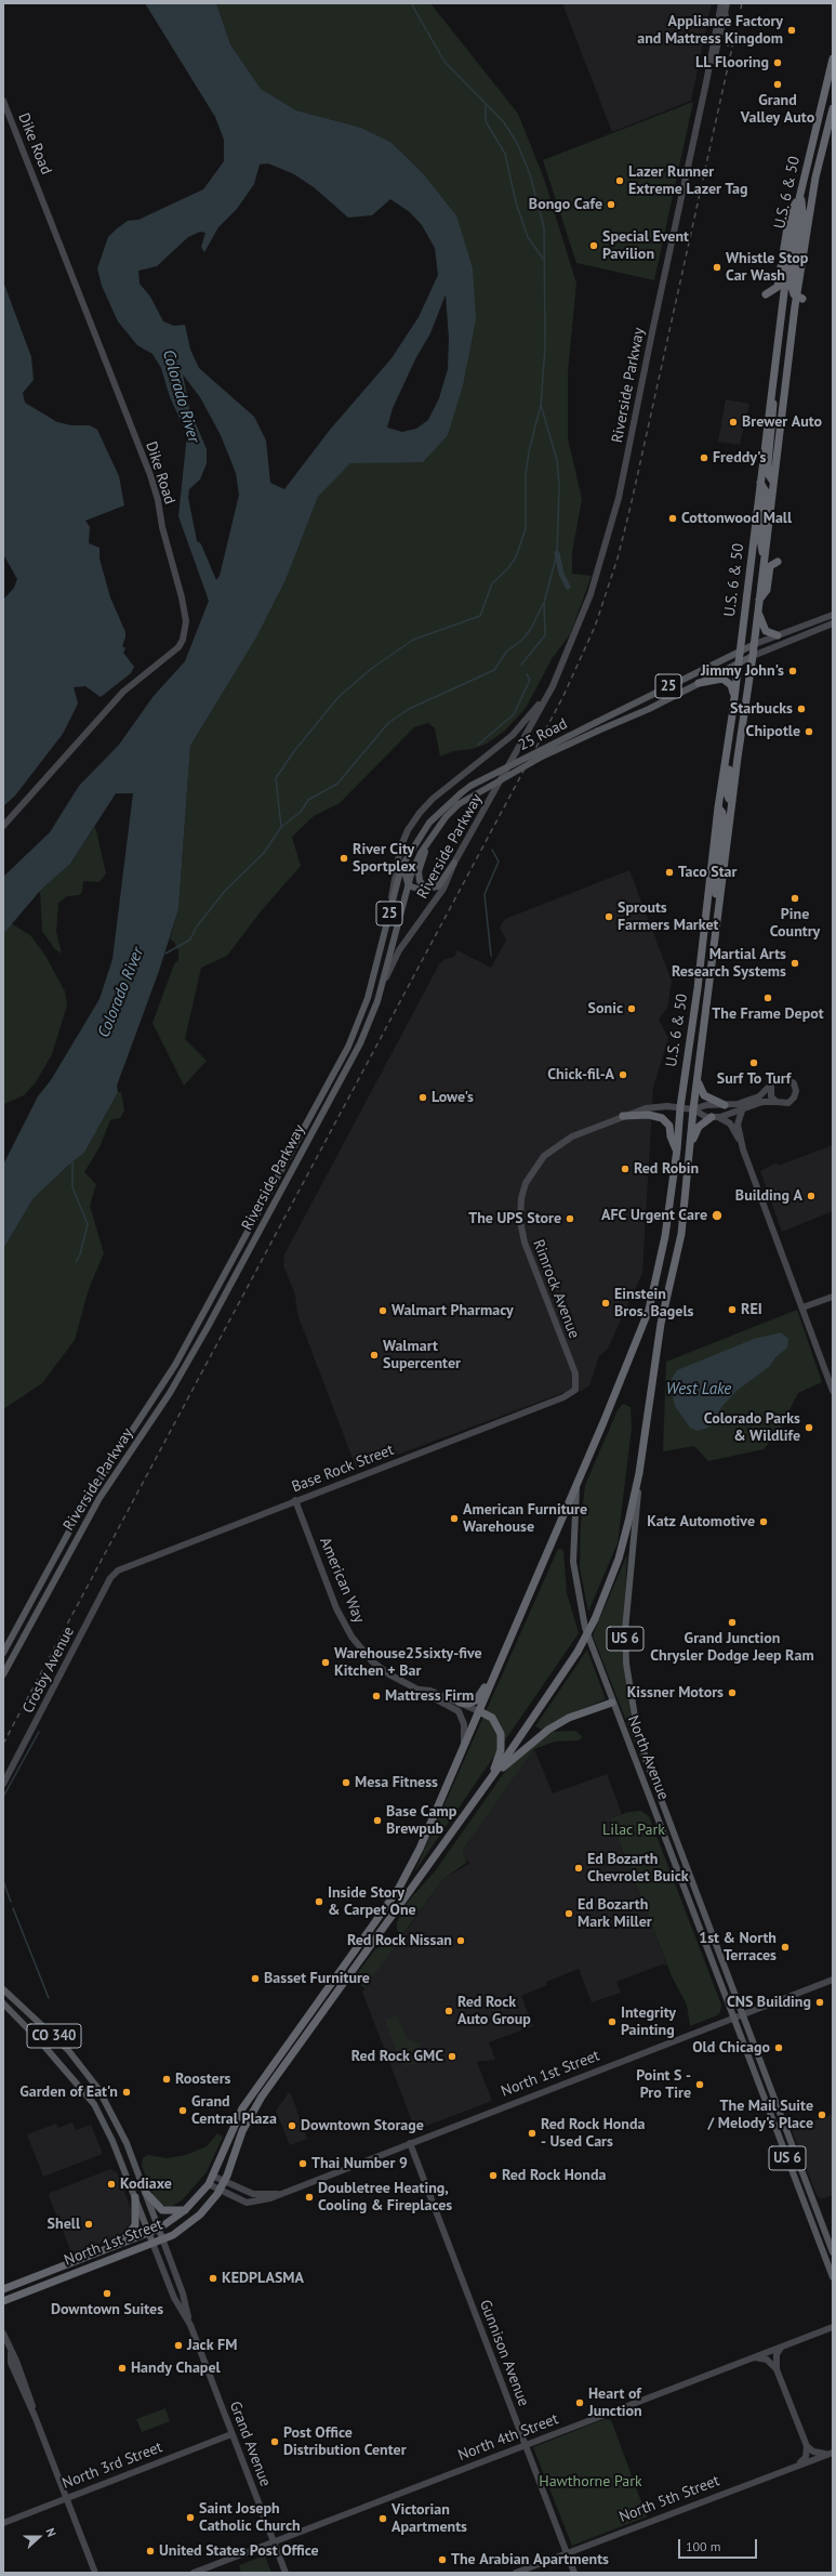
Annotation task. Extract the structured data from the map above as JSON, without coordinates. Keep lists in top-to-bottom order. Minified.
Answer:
{"streets":{"highway":["U.S. 6 & 50","North 1st Street"],"main road":["Riverside Parkway","25","25 Road","US 6","North Avenue","CO 340","Grand Avenue"],"street":["Dike Road","Rimrock Avenue","Base Rock Street","American Way","Crosby Avenue","Gunnison Avenue","North 4th Street","North 3rd Street","North 5th Street"]},"crossings":[["U.S. 6 & 50","25 Road"],["U.S. 6 & 50","Rimrock Avenue"],["U.S. 6 & 50","American Way"],["U.S. 6 & 50","North Avenue"],["U.S. 6 & 50","North 1st Street"],["Riverside Parkway","25 Road"],["Rimrock Avenue","Base Rock Street"],["Base Rock Street","American Way"],["Base Rock Street","Crosby Avenue"],["North Avenue","North 1st Street"],["CO 340","North 1st Street"],["CO 340","Grand Avenue"],["North 1st Street","Gunnison Avenue"],["North 1st Street","Grand Avenue"],["Gunnison Avenue","North 4th Street"],["Gunnison Avenue","North 5th Street"],["North 4th Street","Grand Avenue"],["Grand Avenue","North 3rd Street"]],"water":["Colorado River","West Lake"],"parks":["Lilac Park","Hawthorne Park"],"places":["Appliance Factory and Mattress Kingdom","LL Flooring","Grand Valley Auto","Lazer Runner Extreme Lazer Tag","Bongo Cafe","Special Event Pavilion","Whistle Stop Car Wash","Brewer Auto","Freddy's","Cottonwood Mall","Jimmy John's","Starbucks","Chipotle","River City Sportplex","Taco Star","Pine Country","Sprouts Farmers Market","Martial Arts Research Systems","The Frame Depot","Sonic","Surf To Turf","Chick-fil-A","Lowe's","Red Robin","Building A","AFC Urgent Care","The UPS Store","Einstein Bros. Bagels","REI","Walmart Pharmacy","Walmart Supercenter","Colorado Parks & Wildlife","American Furniture Warehouse","Katz Automotive","Grand Junction Chrysler Dodge Jeep Ram","Warehouse25sixty-five Kitchen + Bar","Kissner Motors","Mattress Firm","Mesa Fitness","Base Camp Brewpub","Ed Bozarth Chevrolet Buick","Inside Story & Carpet One","Ed Bozarth Mark Miller","Red Rock Nissan","1st & North Terraces","Basset Furniture","CNS Building","Red Rock Auto Group","Integrity Painting","Old Chicago","Red Rock GMC","Roosters","Point S - Pro Tire","Garden of Eat'n","Grand Central Plaza","The Mail Suite / Melody's Place","Downtown Storage","Red Rock Honda - Used Cars","Thai Number 9","Red Rock Honda","Kodiaxe","Doubletree Heating, Cooling & Fireplaces","Shell","KEDPLASMA","Downtown Suites","Jack FM","Handy Chapel","Heart of Junction","Post Office Distribution Center","Saint Joseph Catholic Church","Victorian Apartments","United States Post Office","The Arabian Apartments"],"scale_bar":"100 m","north":"right"}
